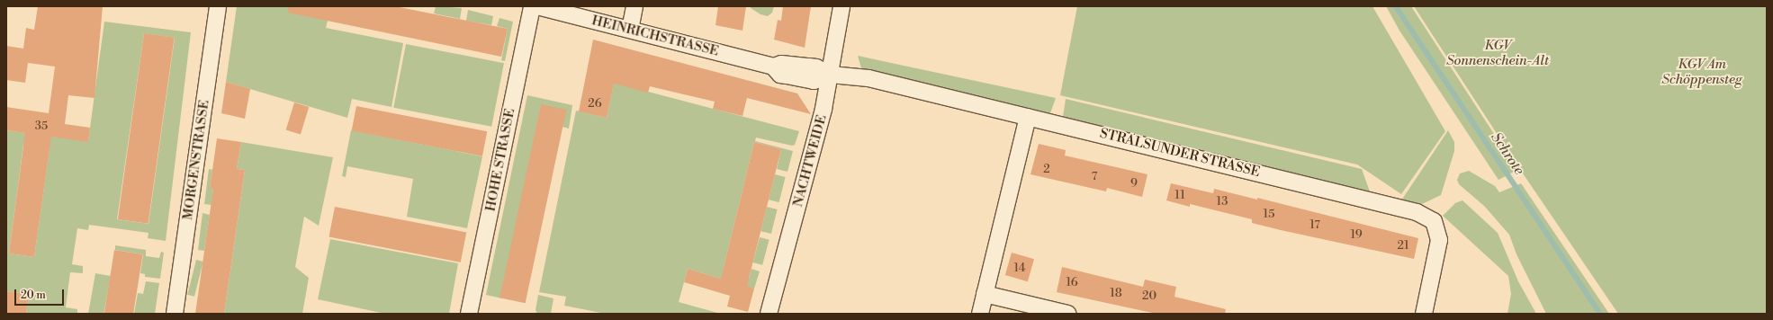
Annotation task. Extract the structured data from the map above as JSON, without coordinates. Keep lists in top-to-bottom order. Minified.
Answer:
{"streets":{"street":["HEINRICHSTRASSE","STRALSUNDER STRASSE","MORGENSTRASSE","HOHE STRASSE","NACHTWEIDE"]},"crossings":[["HEINRICHSTRASSE","STRALSUNDER STRASSE"],["HEINRICHSTRASSE","NACHTWEIDE"],["STRALSUNDER STRASSE","NACHTWEIDE"]],"water":["Schrote"],"parks":["KGV Sonnenschein-Alt","KGV Am Schöppensteg"],"house_numbers":["26","35","2","7","9","11","13","15","17","19","21","14","16","18","20"],"scale_bar":"20 m"}
